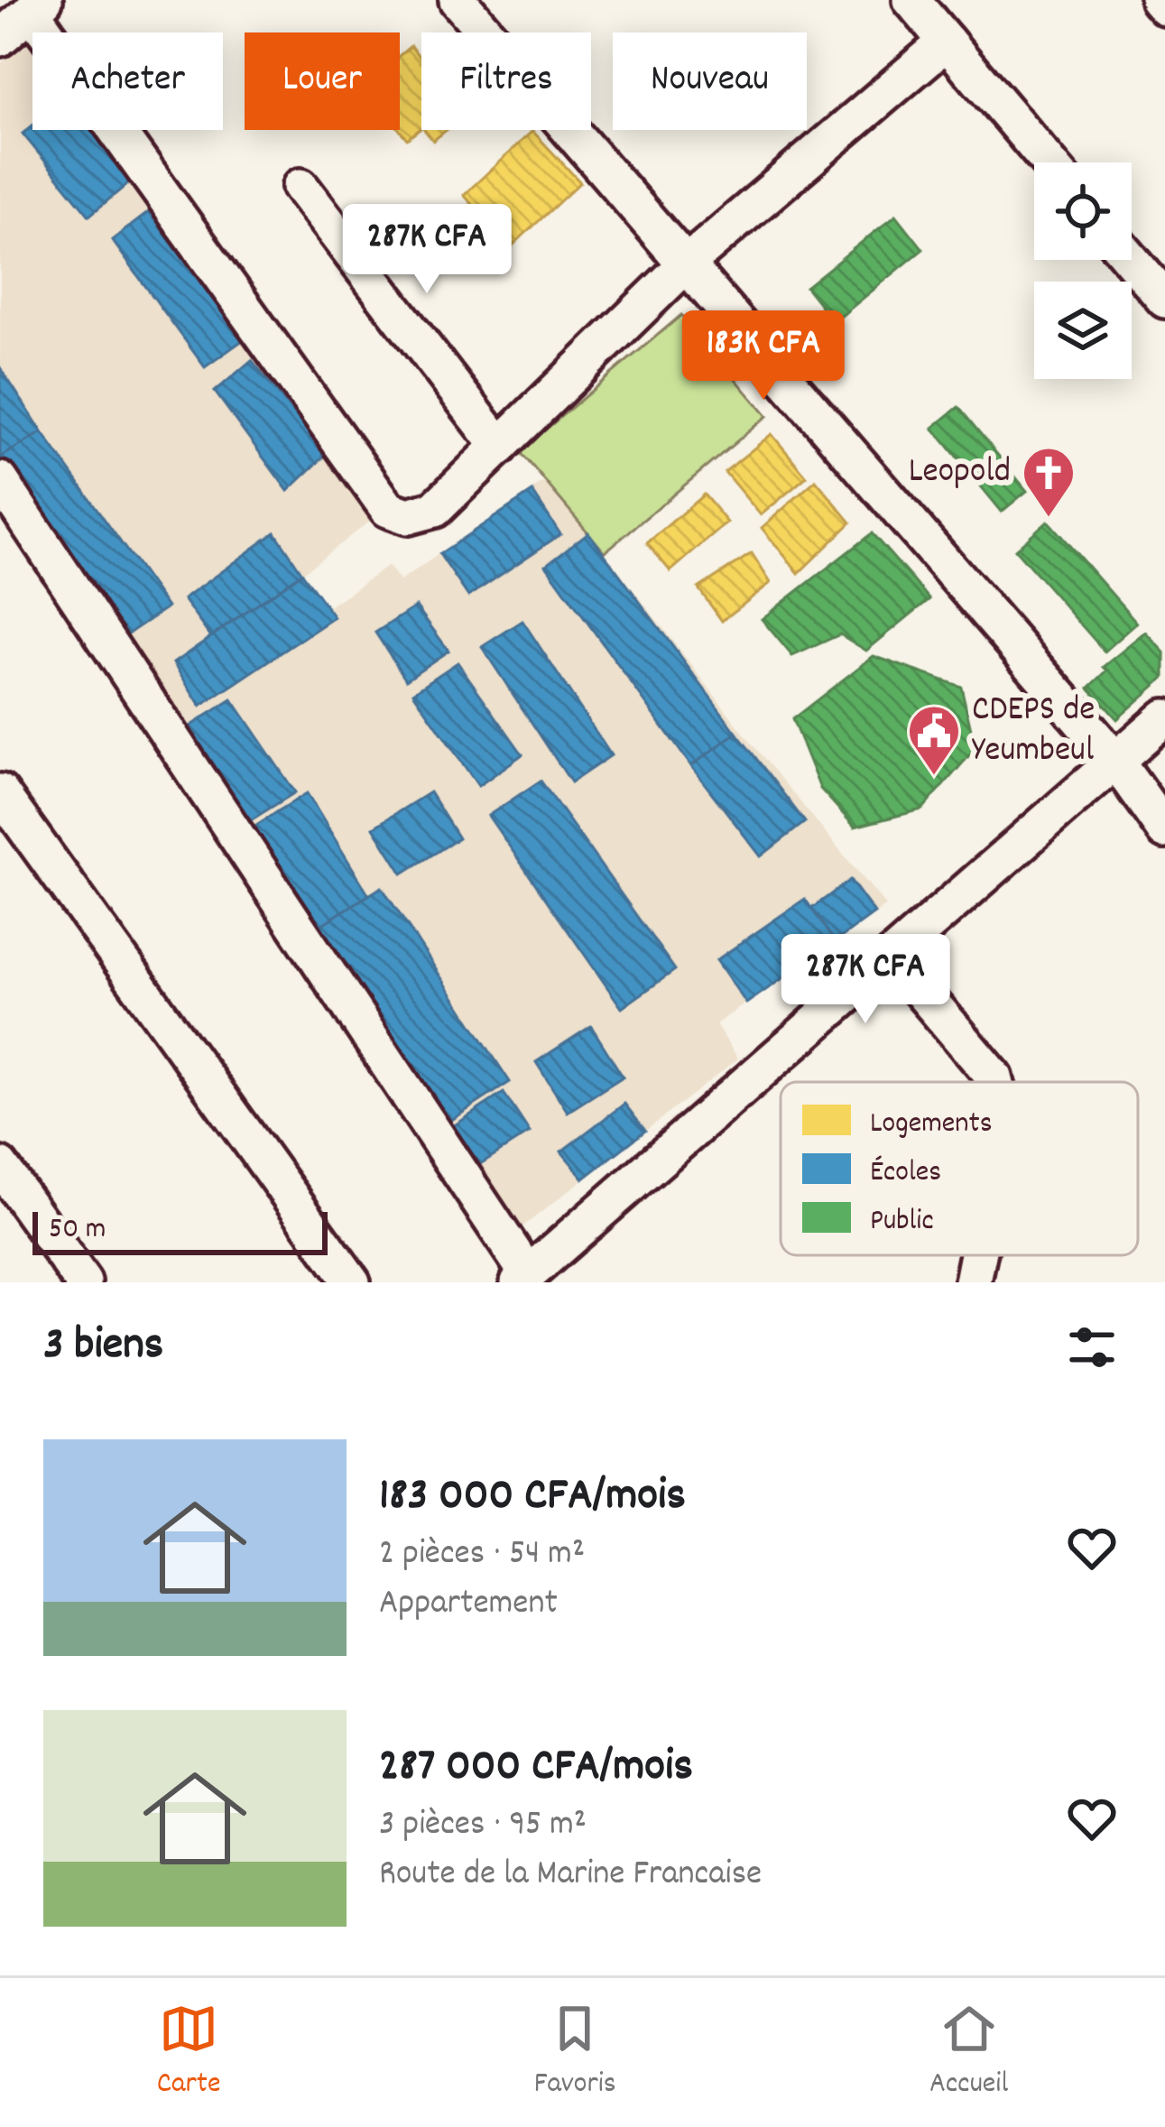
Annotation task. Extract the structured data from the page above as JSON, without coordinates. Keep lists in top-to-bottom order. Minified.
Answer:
{"places":{"church":["Leopold"],"public building":["CDEPS de Yeumbeul"]},"legend":["Logements","Écoles","Public"],"scale_bar":"50 m","page":{"chip":["Acheter","Louer","Filtres","Nouveau"],"price":["287K CFA","183K CFA","287K CFA"],"scale":"50 m","heading":"3 biens","list":[{"name":"183 000 CFA/mois","note":"2 pièces · 54 m² · Appartement"},{"name":"287 000 CFA/mois","note":"3 pièces · 95 m² · Route de la Marine Francaise"}],"tabs":["Carte","Favoris","Accueil"]}}
